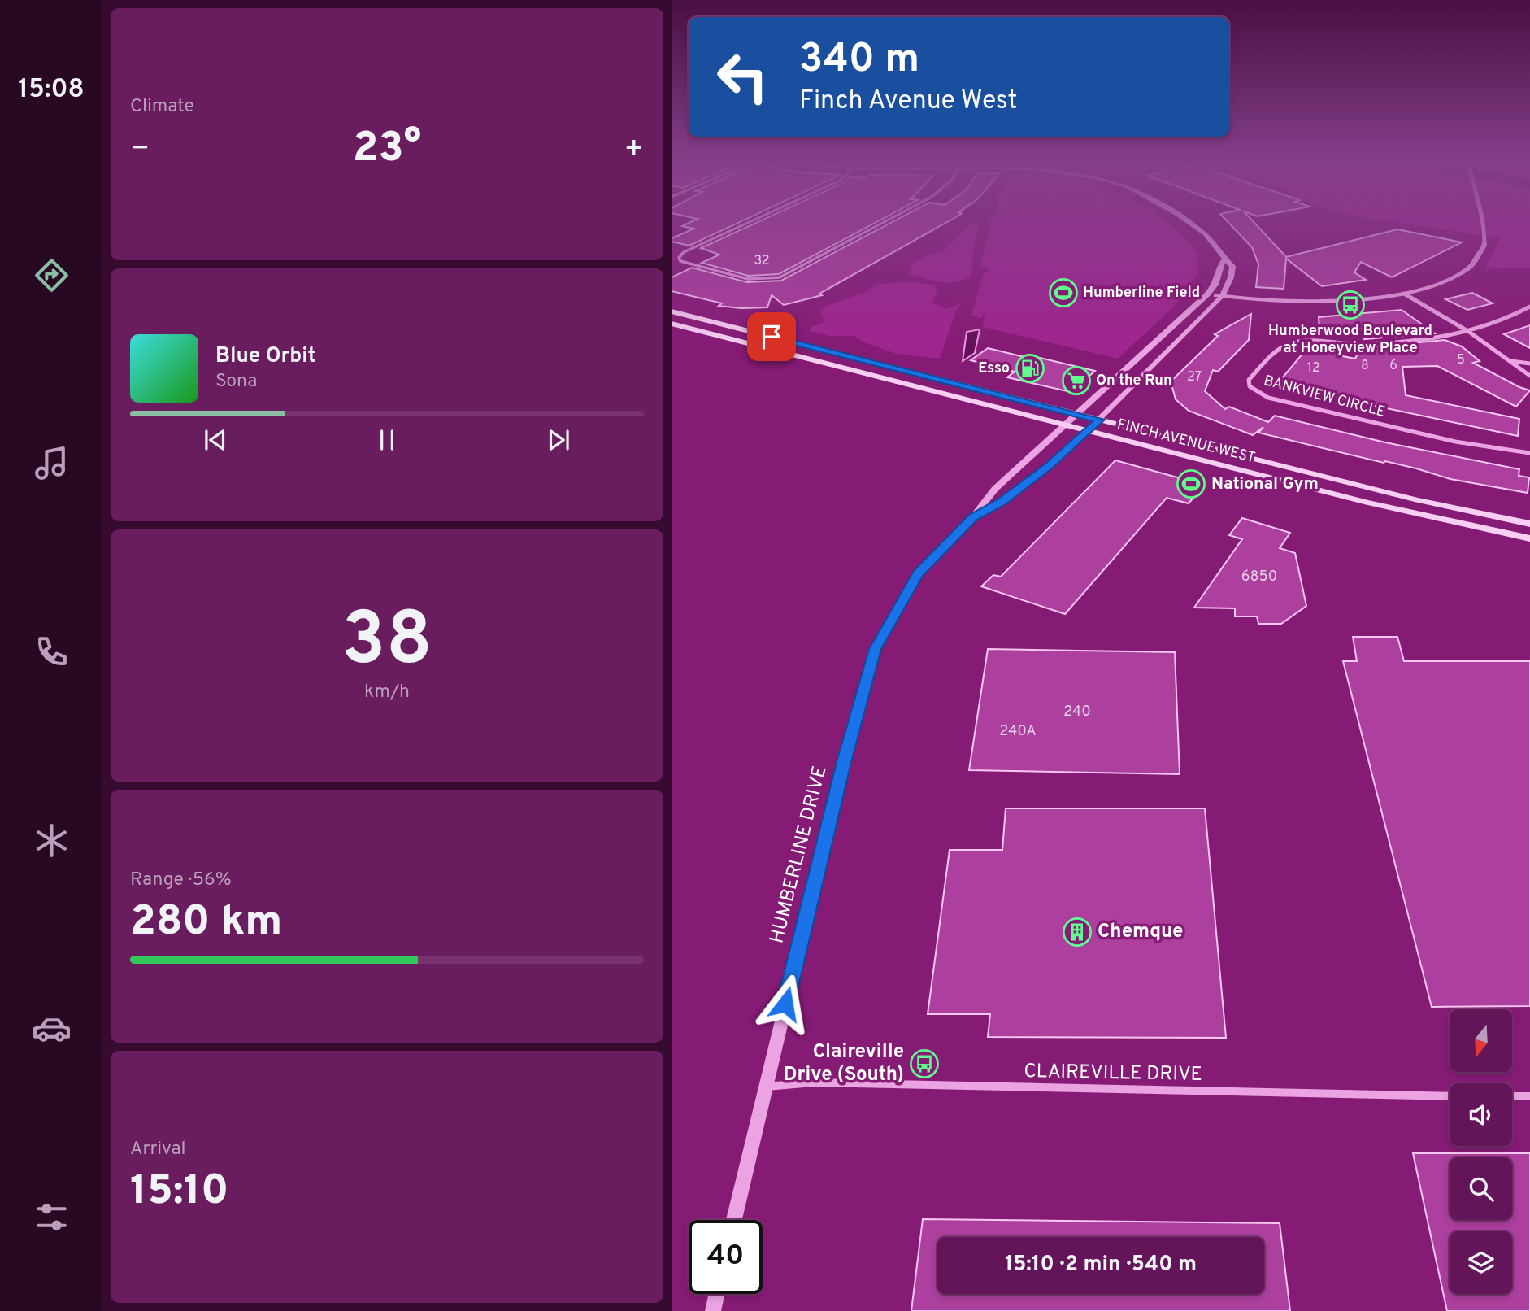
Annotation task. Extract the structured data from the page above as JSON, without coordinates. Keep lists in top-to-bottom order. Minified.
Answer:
{"streets":{"main road":["FINCH AVENUE WEST"],"street":["BANKVIEW CIRCLE","HUMBERLINE DRIVE","CLAIREVILLE DRIVE"]},"crossings":[["FINCH AVENUE WEST","HUMBERLINE DRIVE"],["HUMBERLINE DRIVE","CLAIREVILLE DRIVE"]],"places":{"sports":["Humberline Field","National Gym"],"bus stop":["Humberwood Boulevard at Honeyview Place","Claireville Drive (South)"],"fuel station":["Esso"],"supermarket":["On the Run"],"building":["Chemque"]},"house_numbers":["32","5","8","6","12","27","6850","240","240A"],"north":"bottom","page":{"tabs":"15:08","tile":["Climate",["38","km/h"],["Range · 56%","280 km"],["Arrival","15:10"]],"turn":["340 m","Finch Avenue West"],"heat":["−","23°","+"],"song":["Blue Orbit","Sona"],"limit":"40","trip":"15:10 · 2 min · 540 m"}}
